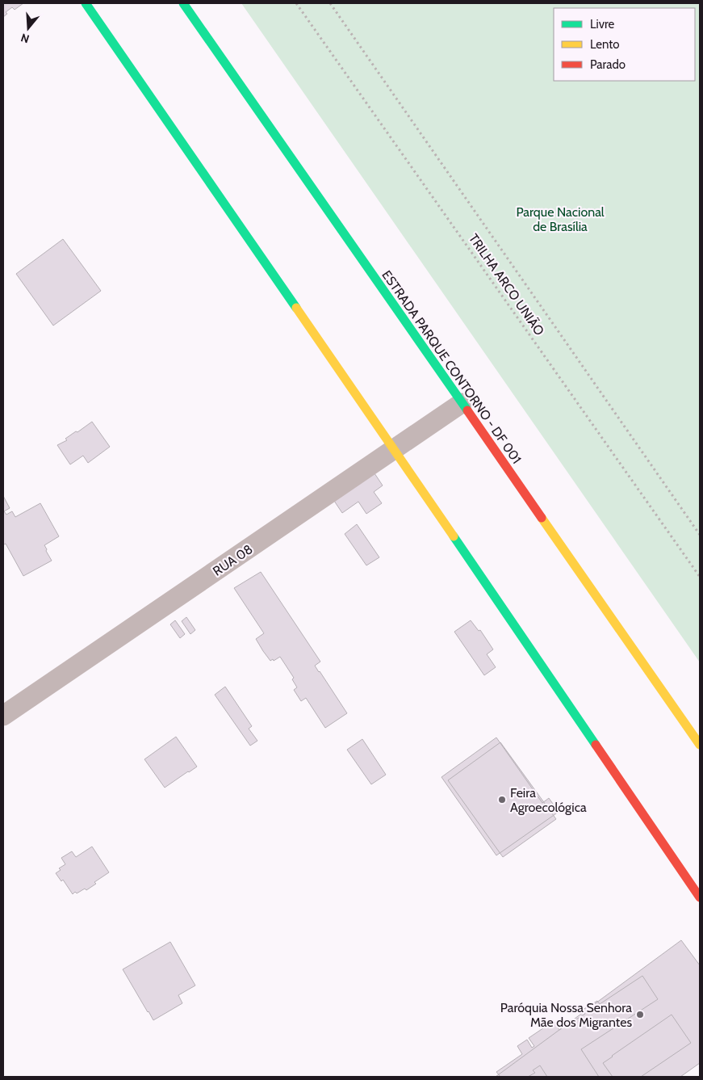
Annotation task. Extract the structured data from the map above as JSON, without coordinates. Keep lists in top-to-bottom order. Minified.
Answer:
{"streets":{"street":["ESTRADA PARQUE CONTORNO - DF 001","RUA 08"],"path":["TRILHA ARCO UNIÃO"]},"crossings":[["ESTRADA PARQUE CONTORNO - DF 001","RUA 08"]],"parks":["Parque Nacional de Brasília"],"places":["Feira Agroecológica","Paróquia Nossa Senhora Mãe dos Migrantes"],"legend":["Livre","Lento","Parado"],"north":"bottom"}
